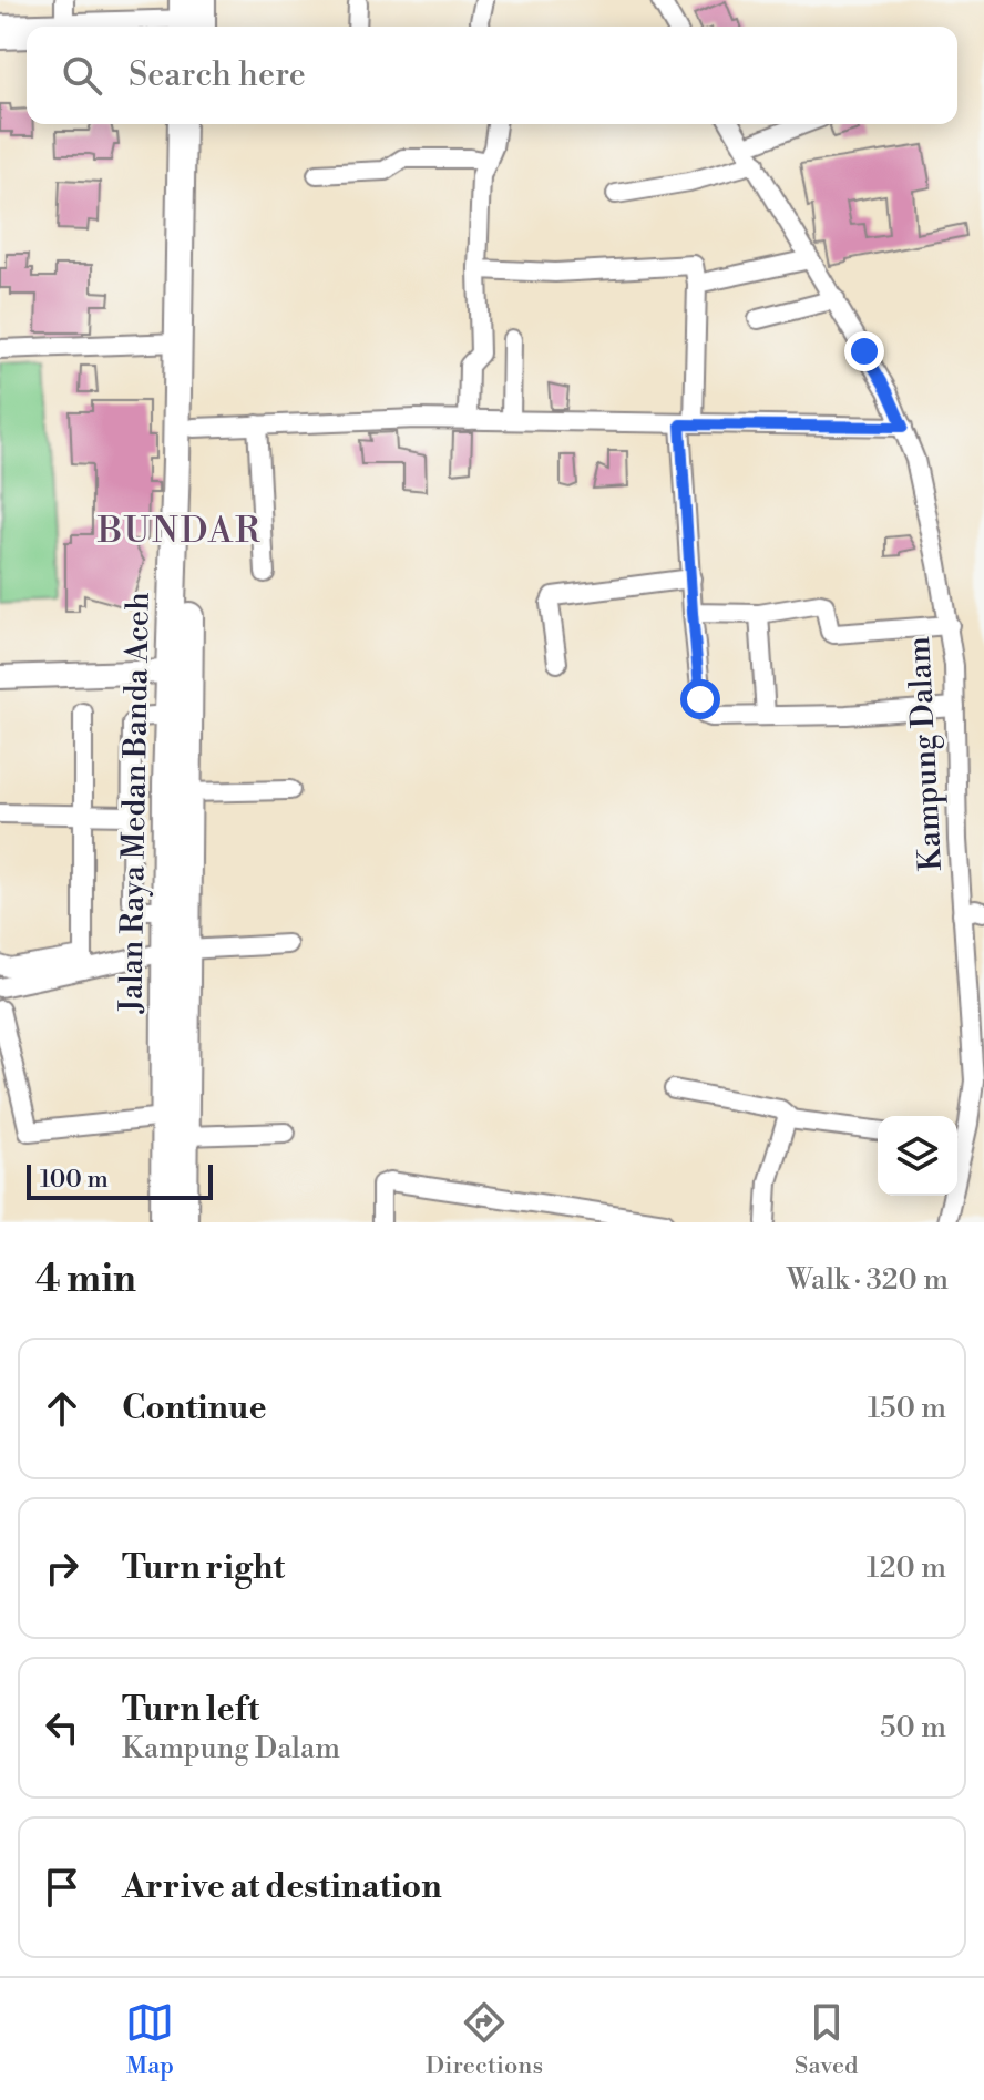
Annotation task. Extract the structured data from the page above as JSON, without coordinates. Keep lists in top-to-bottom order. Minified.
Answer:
{"streets":{"highway":["Jalan Raya Medan Banda Aceh"],"street":["Kampung Dalam"]},"districts":["BUNDAR"],"scale_bar":"100 m","page":{"search":"Search here","scale":"100 m","heading":["4 min","Walk · 320 m"],"list":[["Continue","150 m"],["Turn right","120 m"],["Turn left","Kampung Dalam","50 m"],"Arrive at destination"],"nav":["Map","Directions","Saved"]}}
